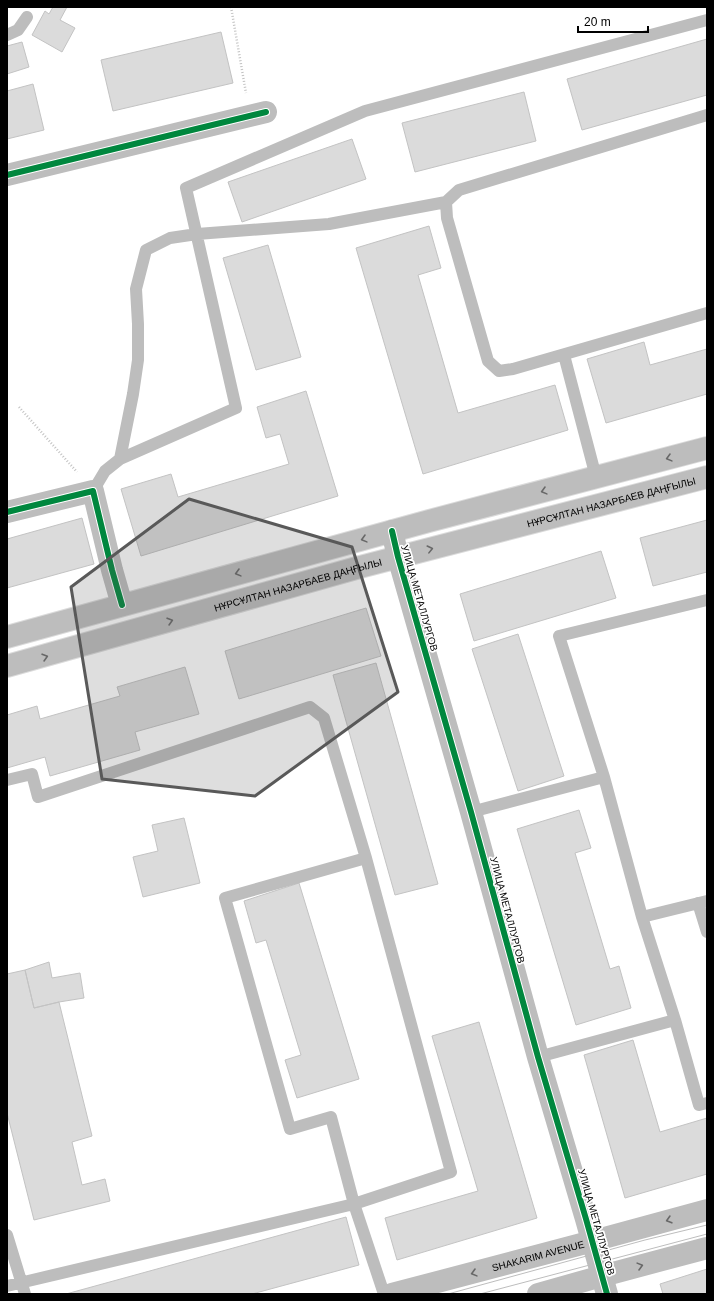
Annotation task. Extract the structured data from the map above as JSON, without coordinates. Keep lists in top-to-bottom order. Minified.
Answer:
{"streets":{"street":["НҰРСҰЛТАН НАЗАРБАЕВ ДАҢҒЫЛЫ","УЛИЦА МЕТАЛЛУРГОВ","SHAKARIM AVENUE"]},"crossings":[["НҰРСҰЛТАН НАЗАРБАЕВ ДАҢҒЫЛЫ","УЛИЦА МЕТАЛЛУРГОВ"],["УЛИЦА МЕТАЛЛУРГОВ","SHAKARIM AVENUE"]],"scale_bar":"20 m"}
